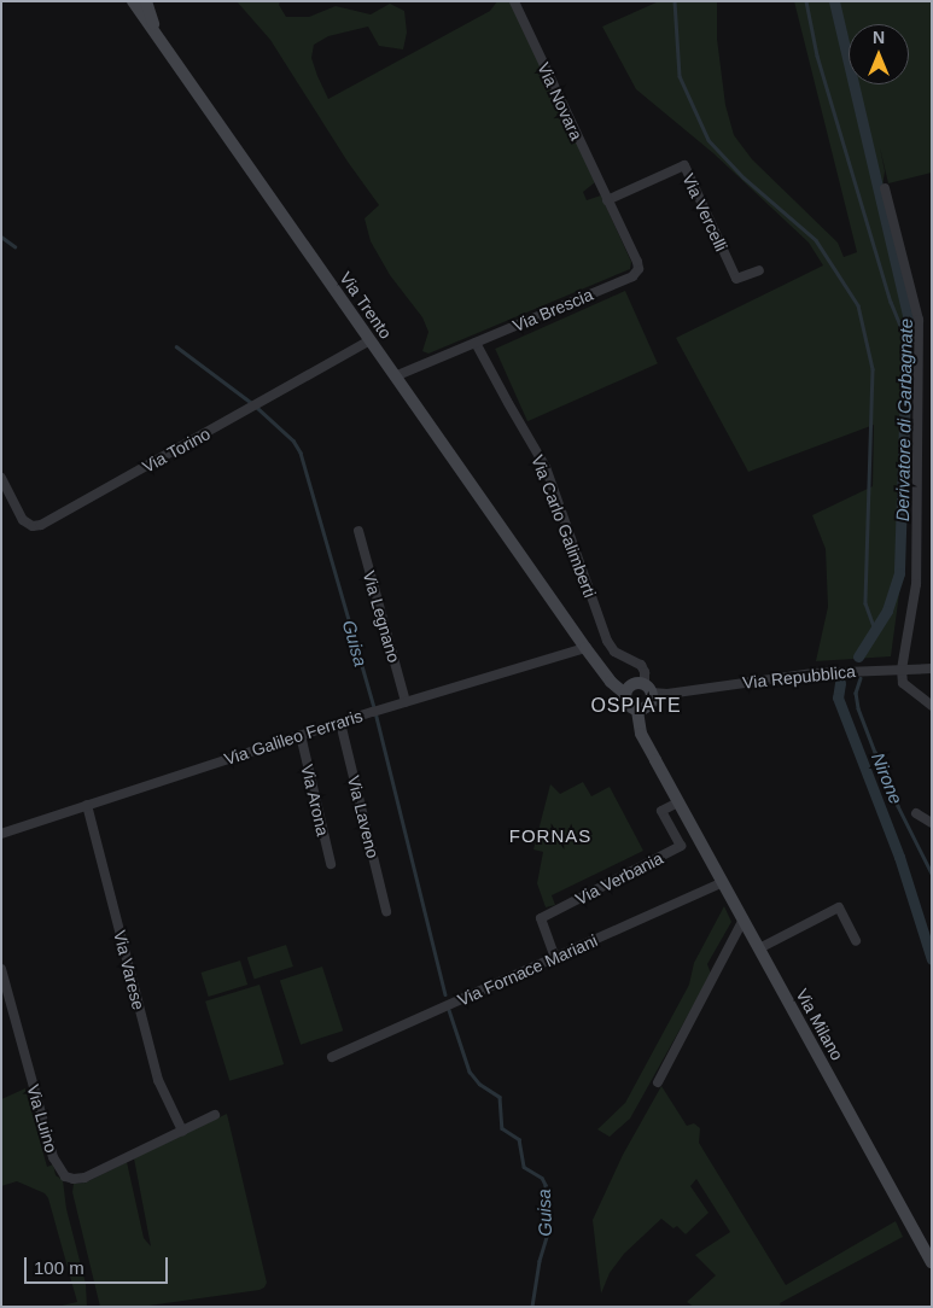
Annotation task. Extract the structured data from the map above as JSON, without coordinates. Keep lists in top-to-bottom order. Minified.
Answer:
{"streets":{"street":["Via Novara","Via Vercelli","Via Trento","Via Brescia","Via Torino","Via Carlo Galimberti","Via Legnano","Via Repubblica","Via Galileo Ferraris","Via Arona","Via Laveno","Via Verbania","Via Varese","Via Fornace Mariani","Via Milano","Via Luino"]},"crossings":[["Via Novara","Via Vercelli"],["Via Novara","Via Brescia"],["Via Vercelli","Via Brescia"],["Via Trento","Via Brescia"],["Via Trento","Via Torino"],["Via Brescia","Via Carlo Galimberti"],["Via Carlo Galimberti","Via Repubblica"],["Via Carlo Galimberti","Via Milano"],["Via Legnano","Via Galileo Ferraris"],["Via Repubblica","Via Milano"],["Via Galileo Ferraris","Via Arona"],["Via Galileo Ferraris","Via Laveno"],["Via Galileo Ferraris","Via Varese"],["Via Verbania","Via Fornace Mariani"],["Via Verbania","Via Milano"],["Via Varese","Via Luino"],["Via Fornace Mariani","Via Milano"]],"districts":["OSPIATE","FORNAS"],"water":["Derivatore di Garbagnate","Guisa","Nirone"],"scale_bar":"100 m","north":"top"}
